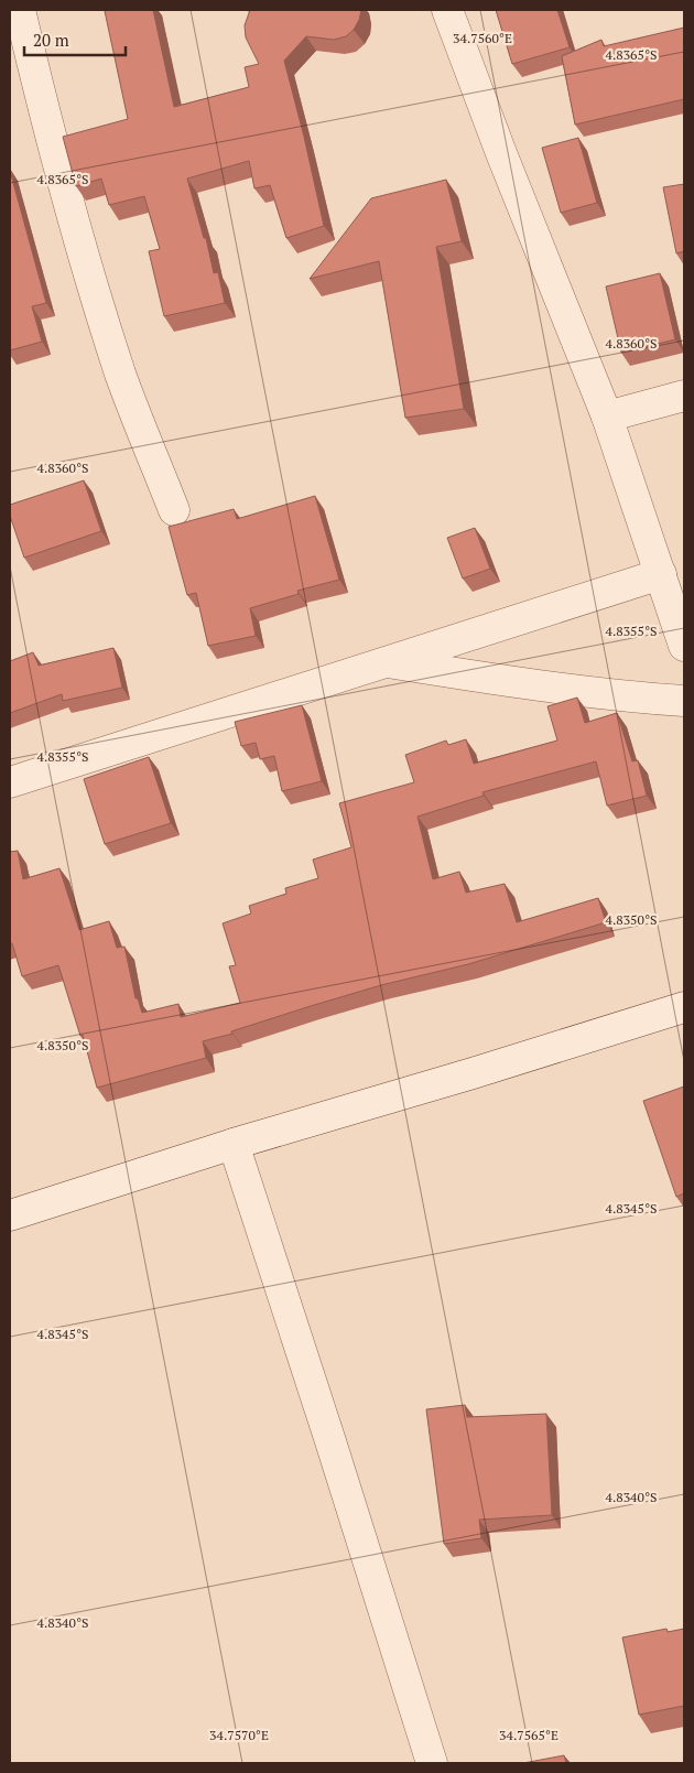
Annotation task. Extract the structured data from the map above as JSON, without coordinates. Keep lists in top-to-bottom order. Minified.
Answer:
{"scale_bar":"20 m","coordinates":["34.7560°E","4.8365°S","4.8360°S","4.8355°S","4.8350°S","4.8345°S","4.8340°S","34.7570°E","34.7565°E"]}
